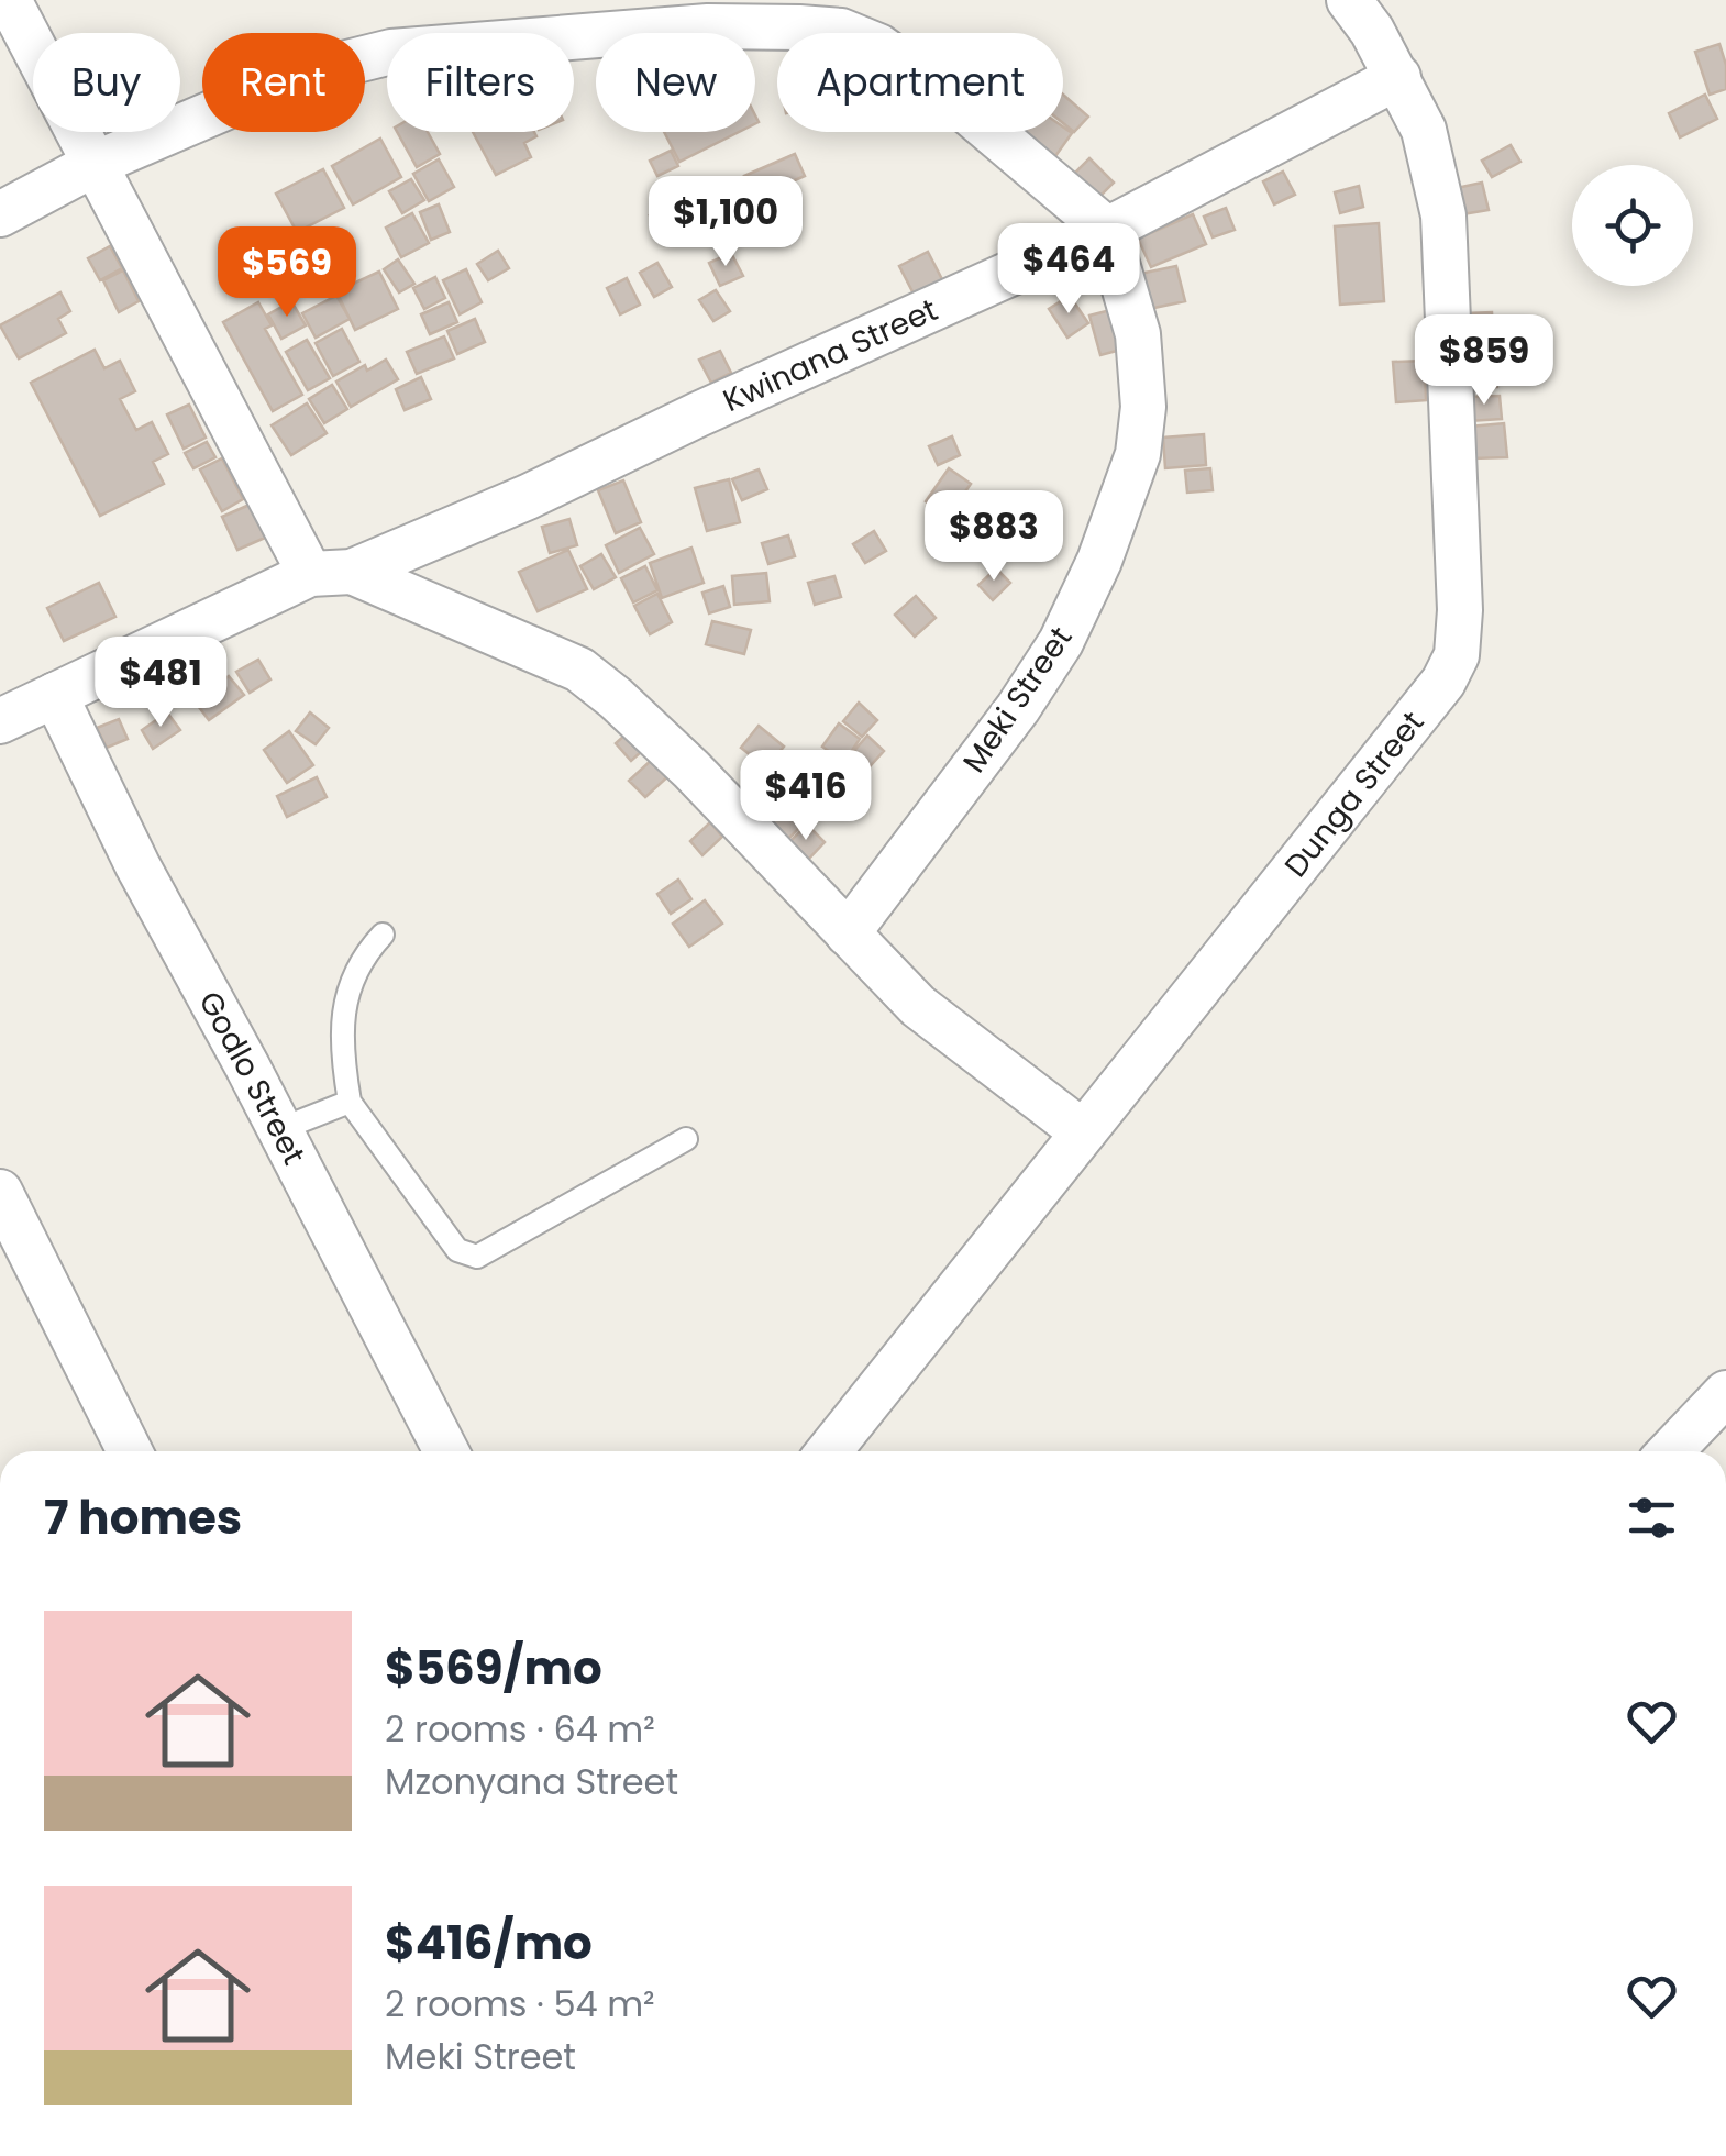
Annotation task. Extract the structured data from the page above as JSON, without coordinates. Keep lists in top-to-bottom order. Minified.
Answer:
{"streets":{"street":["Kwinana Street","Meki Street","Dunga Street","Godlo Street"]},"crossings":[["Kwinana Street","Meki Street"],["Kwinana Street","Dunga Street"],["Kwinana Street","Godlo Street"]],"page":{"chip":["Buy","Rent","Filters","New","Apartment"],"price":["$1,100","$464","$569","$859","$883","$481","$416"],"heading":"7 homes","list":[{"name":"$569/mo","note":"2 rooms · 64 m² · Mzonyana Street"},{"name":"$416/mo","note":"2 rooms · 54 m² · Meki Street"}]}}
